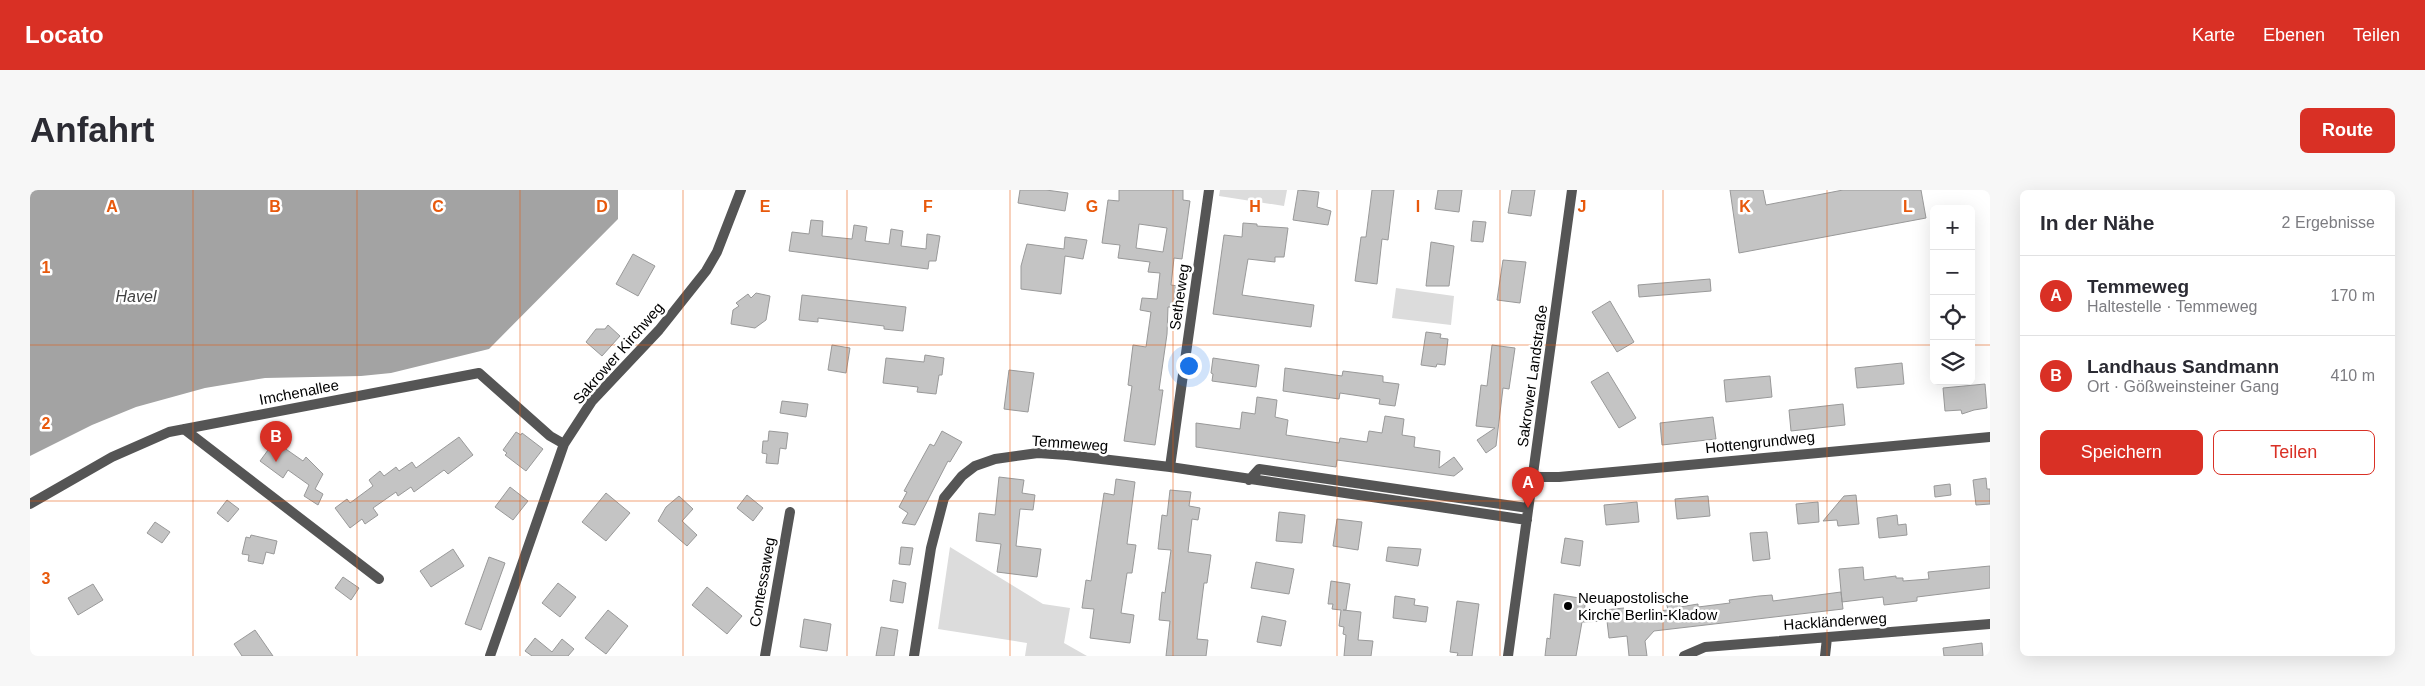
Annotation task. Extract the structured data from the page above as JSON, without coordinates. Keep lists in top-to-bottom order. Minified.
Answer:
{"streets":{"street":["Setheweg","Sakrower Kirchweg","Sakrower Landstraße","Imchenallee","Hottengrundweg","Temmeweg","Contessaweg","Hackländerweg"]},"crossings":[["Setheweg","Temmeweg"],["Sakrower Kirchweg","Imchenallee"],["Sakrower Landstraße","Hottengrundweg"],["Sakrower Landstraße","Temmeweg"]],"water":["Havel"],"places":["Neuapostolische Kirche Berlin-Kladow"],"page":{"header":"Locato","nav":["Karte","Ebenen","Teilen"],"buttons":["Route",["Speichern","Teilen"]],"title":"Anfahrt","heading":["In der Nähe","2 Ergebnisse"],"map_buttons":["+","−"],"list":[{"mark":"A","name":"Temmeweg","note":"Haltestelle · Temmeweg","value":"170 m"},{"mark":"B","name":"Landhaus Sandmann","note":"Ort · Gößweinsteiner Gang","value":"410 m"}],"pins":["B","A"]},"grid":{"columns":["A","B","C","D","E","F","G","H","I","J","K","L"],"rows":["1","2","3"]}}
